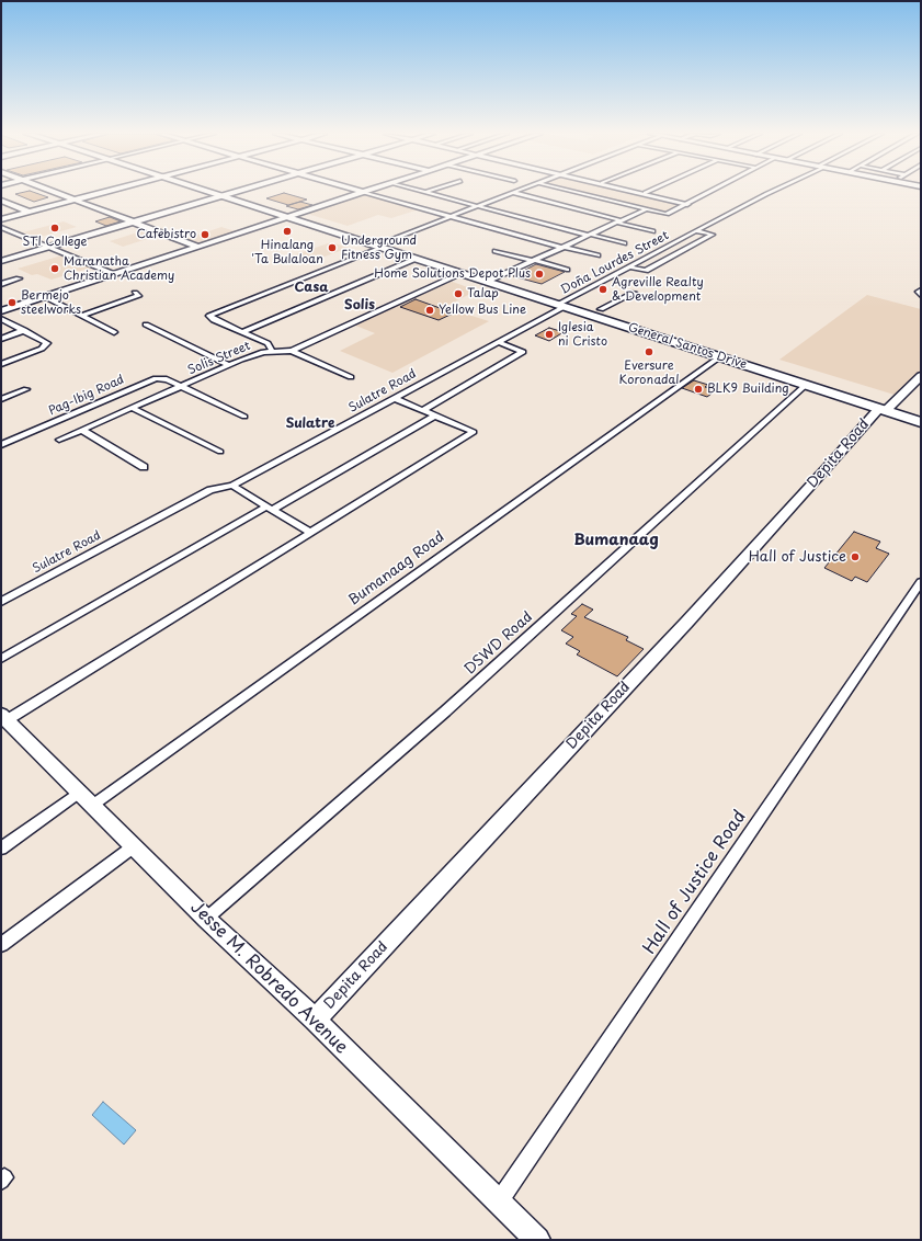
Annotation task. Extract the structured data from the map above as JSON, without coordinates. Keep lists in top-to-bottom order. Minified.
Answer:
{"streets":{"highway":["General Santos Drive"],"street":["Doña Lourdes Street","Solis Street","Sulatre Road","Pag-Ibig Road","Depita Road","Bumanaag Road","DSWD Road","Hall of Justice Road","Jesse M. Robredo Avenue"]},"crossings":[["Doña Lourdes Street","General Santos Drive"],["Doña Lourdes Street","Sulatre Road"],["General Santos Drive","Solis Street"],["General Santos Drive","Sulatre Road"],["General Santos Drive","Depita Road"],["General Santos Drive","Bumanaag Road"],["General Santos Drive","DSWD Road"],["Solis Street","Pag-Ibig Road"],["Depita Road","Jesse M. Robredo Avenue"],["Bumanaag Road","Jesse M. Robredo Avenue"],["DSWD Road","Jesse M. Robredo Avenue"],["Hall of Justice Road","Jesse M. Robredo Avenue"]],"districts":["Casa","Solis","Sulatre","Bumanaag"],"places":["STI College","Hinalang 'Ta Bulaloan","Cafebistro","Underground Fitness Gym","Maranatha Christian Academy","Home Solutions Depot Plus","Agreville Realty & Development","Talap","Bermejo steelworks","Yellow Bus Line","Iglesia ni Cristo","Eversure Koronadal","BLK9 Building","Hall of Justice"]}
